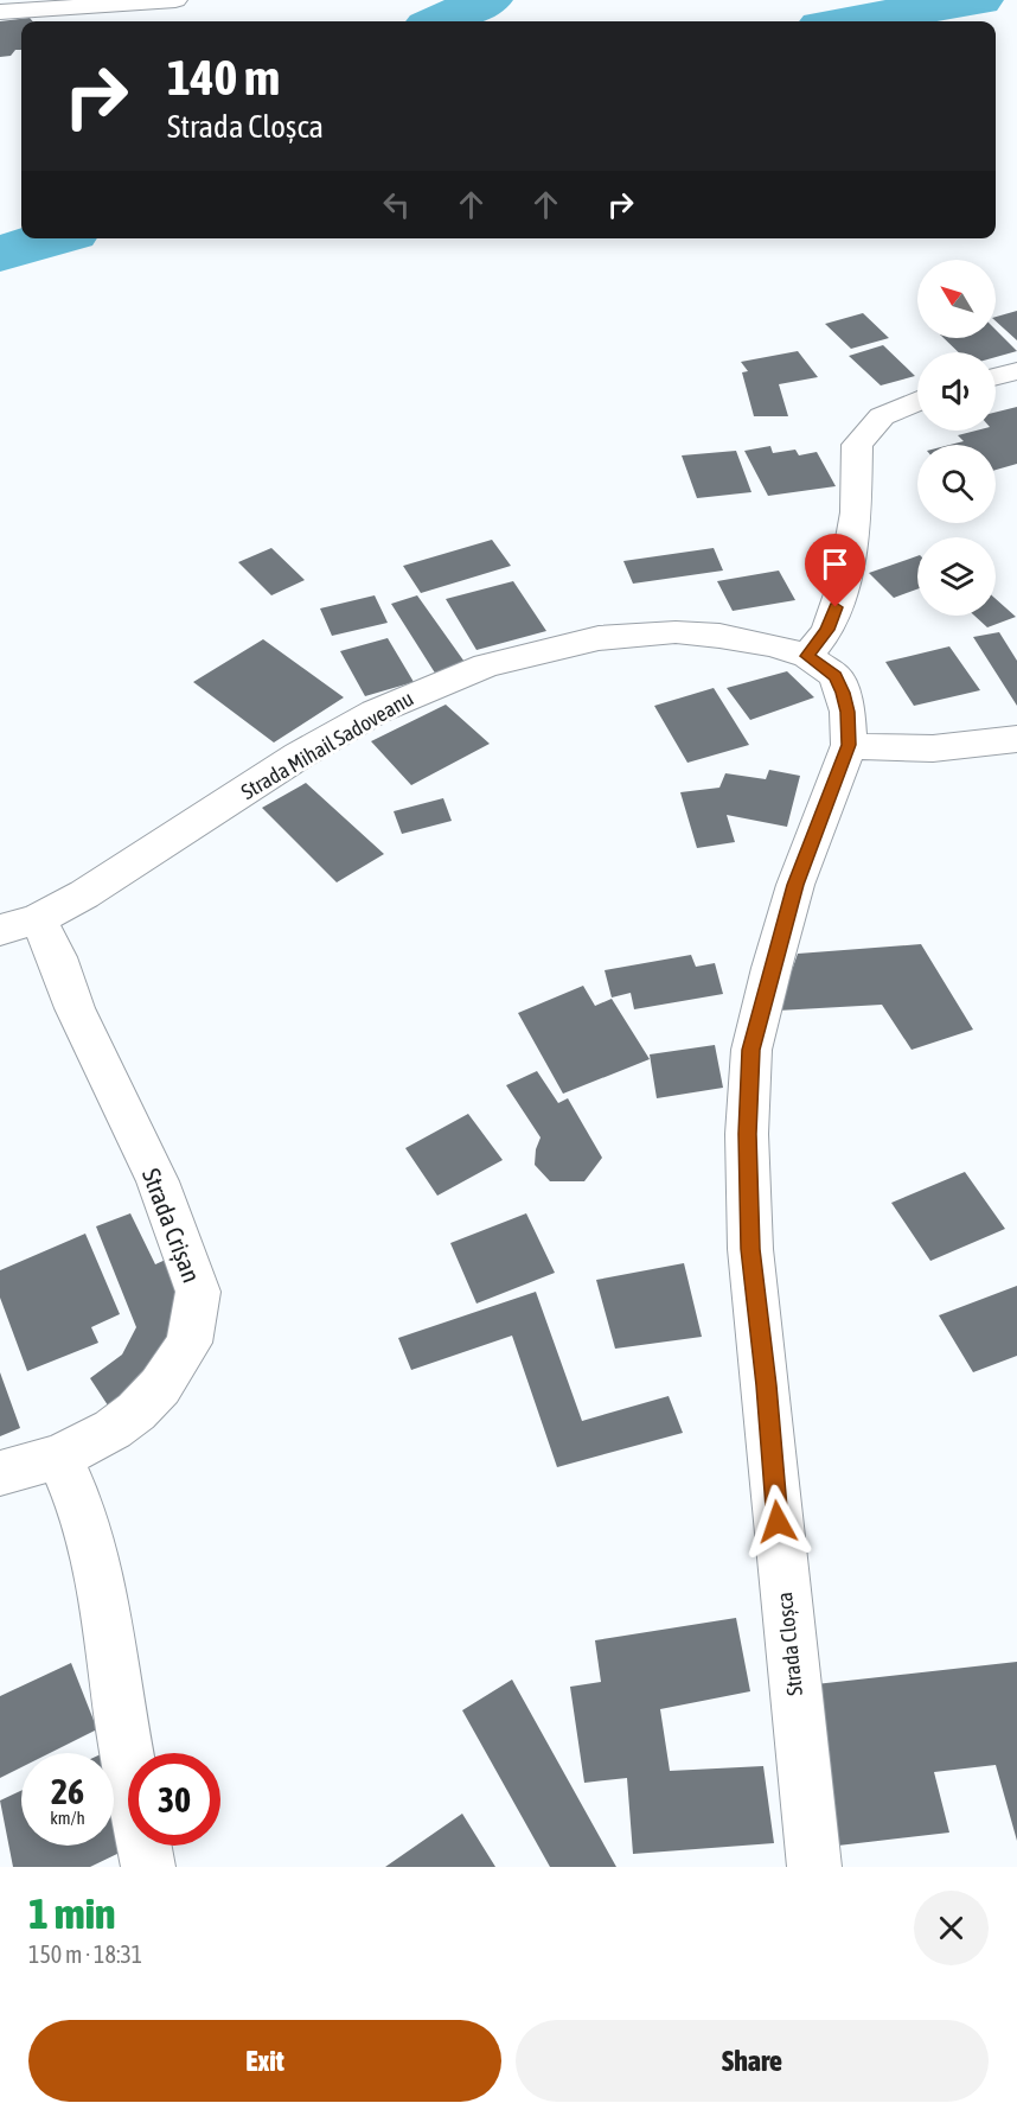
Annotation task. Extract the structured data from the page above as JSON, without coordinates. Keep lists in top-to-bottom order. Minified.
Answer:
{"streets":{"street":["Strada Mihail Sadoveanu","Strada Crișan","Strada Cloșca"]},"crossings":[["Strada Mihail Sadoveanu","Strada Crișan"],["Strada Mihail Sadoveanu","Strada Cloșca"]],"north":"top left","page":{"turn":["140 m","Strada Cloșca"],"speed":"26 km/h","limit":"30","heading":["1 min","150 m · 18:31"],"buttons":["Exit","Share"]}}
